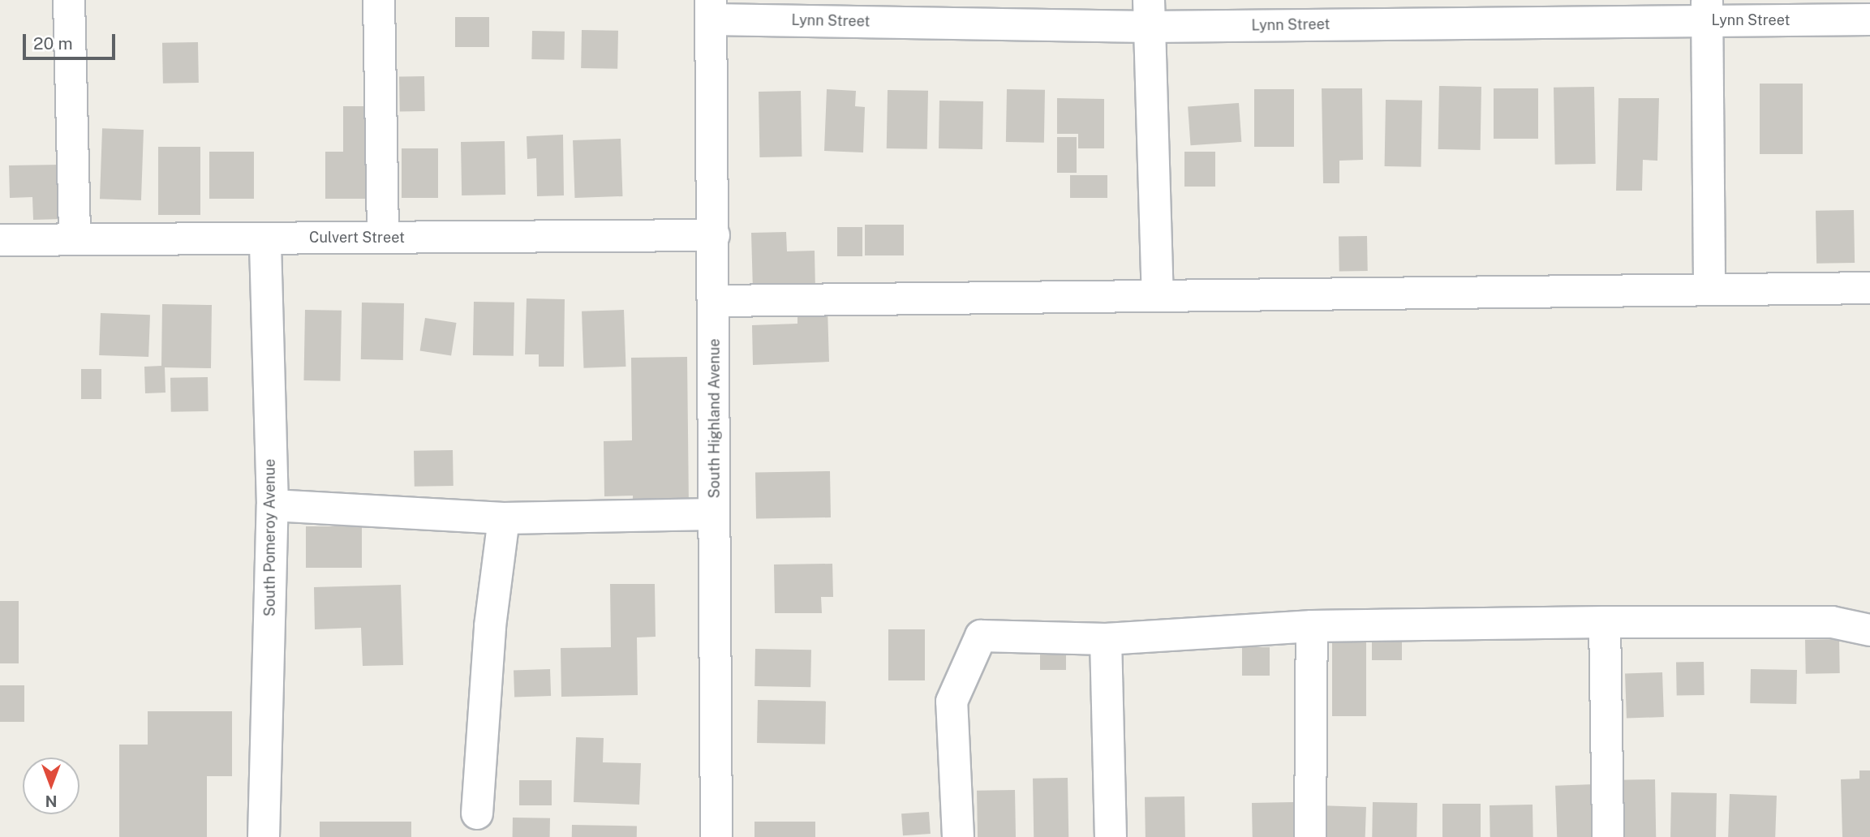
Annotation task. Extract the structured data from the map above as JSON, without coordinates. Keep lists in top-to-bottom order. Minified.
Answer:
{"streets":{"street":["Lynn Street","Culvert Street","South Highland Avenue","South Pomeroy Avenue"]},"crossings":[["Lynn Street","South Highland Avenue"],["Culvert Street","South Highland Avenue"],["Culvert Street","South Pomeroy Avenue"]],"scale_bar":"20 m","north":"bottom"}
